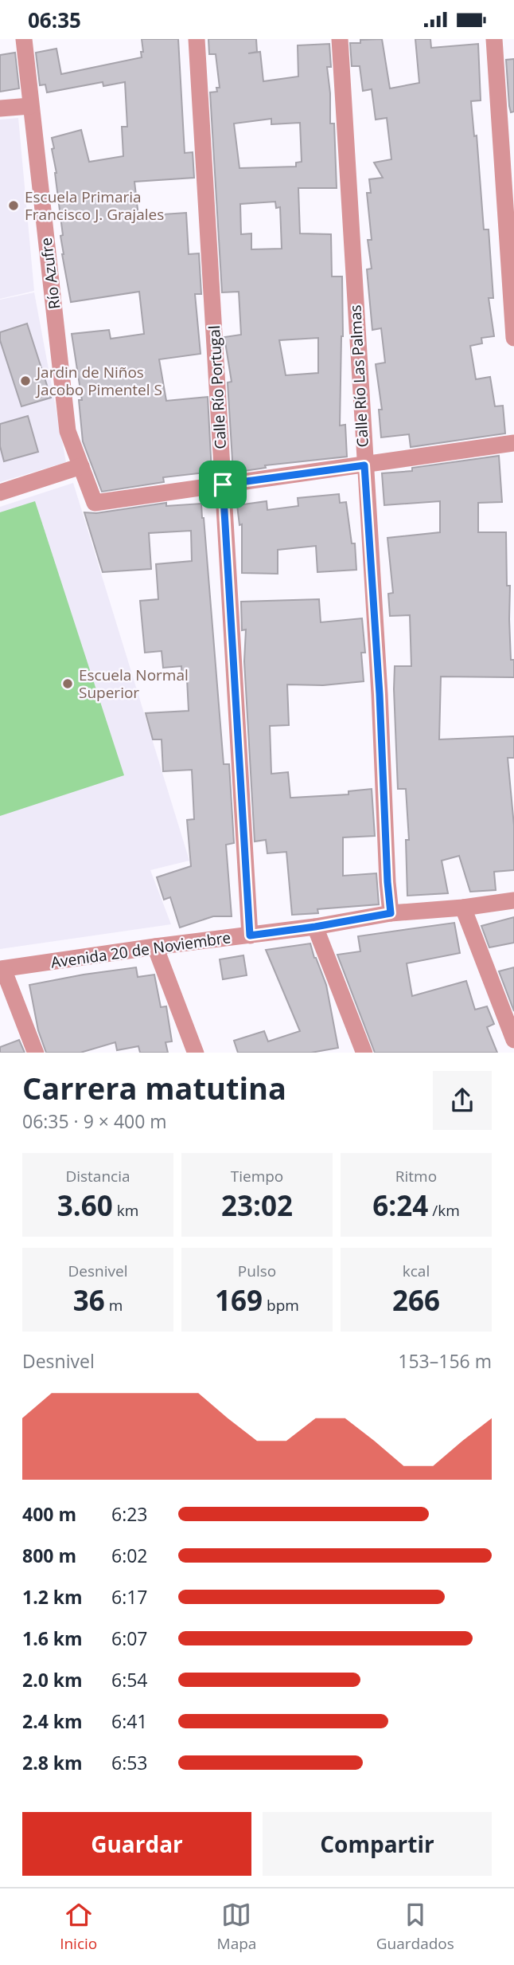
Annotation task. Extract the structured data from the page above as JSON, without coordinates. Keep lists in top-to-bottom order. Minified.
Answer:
{"streets":{"street":["Río Azufre","Calle Río Las Palmas","Calle Río Portugal","Avenida 20 de Noviembre"]},"crossings":[["Río Azufre","Calle Río Portugal"],["Calle Río Las Palmas","Avenida 20 de Noviembre"],["Calle Río Portugal","Avenida 20 de Noviembre"]],"places":["Escuela Primaria Francisco J. Grajales","Jardin de Niños Jacobo Pimentel S","Escuela Normal Superior"],"page":{"status":"06:35","heading":["Carrera matutina","06:35 · 9 × 400 m"],"stats":[["Distancia","3.60 km"],["Tiempo","23:02"],["Ritmo","6:24 /km"],["Desnivel","36 m"],["Pulso","169 bpm"],["kcal","266"]],"chart":["Desnivel","153–156 m"],"list":[{"name":"400 m","note":"6:23"},{"name":"800 m","note":"6:02"},{"name":"1.2 km","note":"6:17"},{"name":"1.6 km","note":"6:07"},{"name":"2.0 km","note":"6:54"},{"name":"2.4 km","note":"6:41"},{"name":"2.8 km","note":"6:53"}],"buttons":["Guardar","Compartir"],"tabs":["Inicio","Mapa","Guardados"]}}
